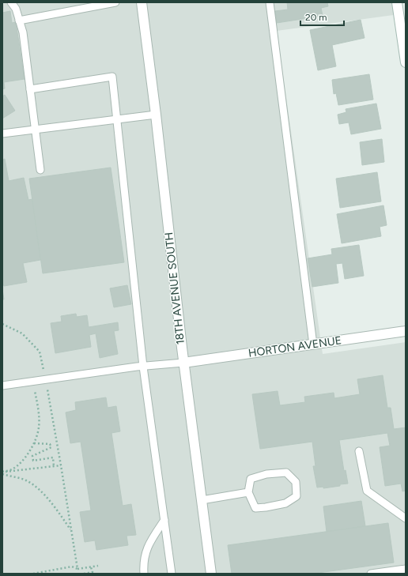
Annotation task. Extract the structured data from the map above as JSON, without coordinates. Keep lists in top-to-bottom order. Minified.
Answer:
{"streets":{"street":["18TH AVENUE SOUTH","HORTON AVENUE"]},"crossings":[["18TH AVENUE SOUTH","HORTON AVENUE"]],"scale_bar":"20 m"}
